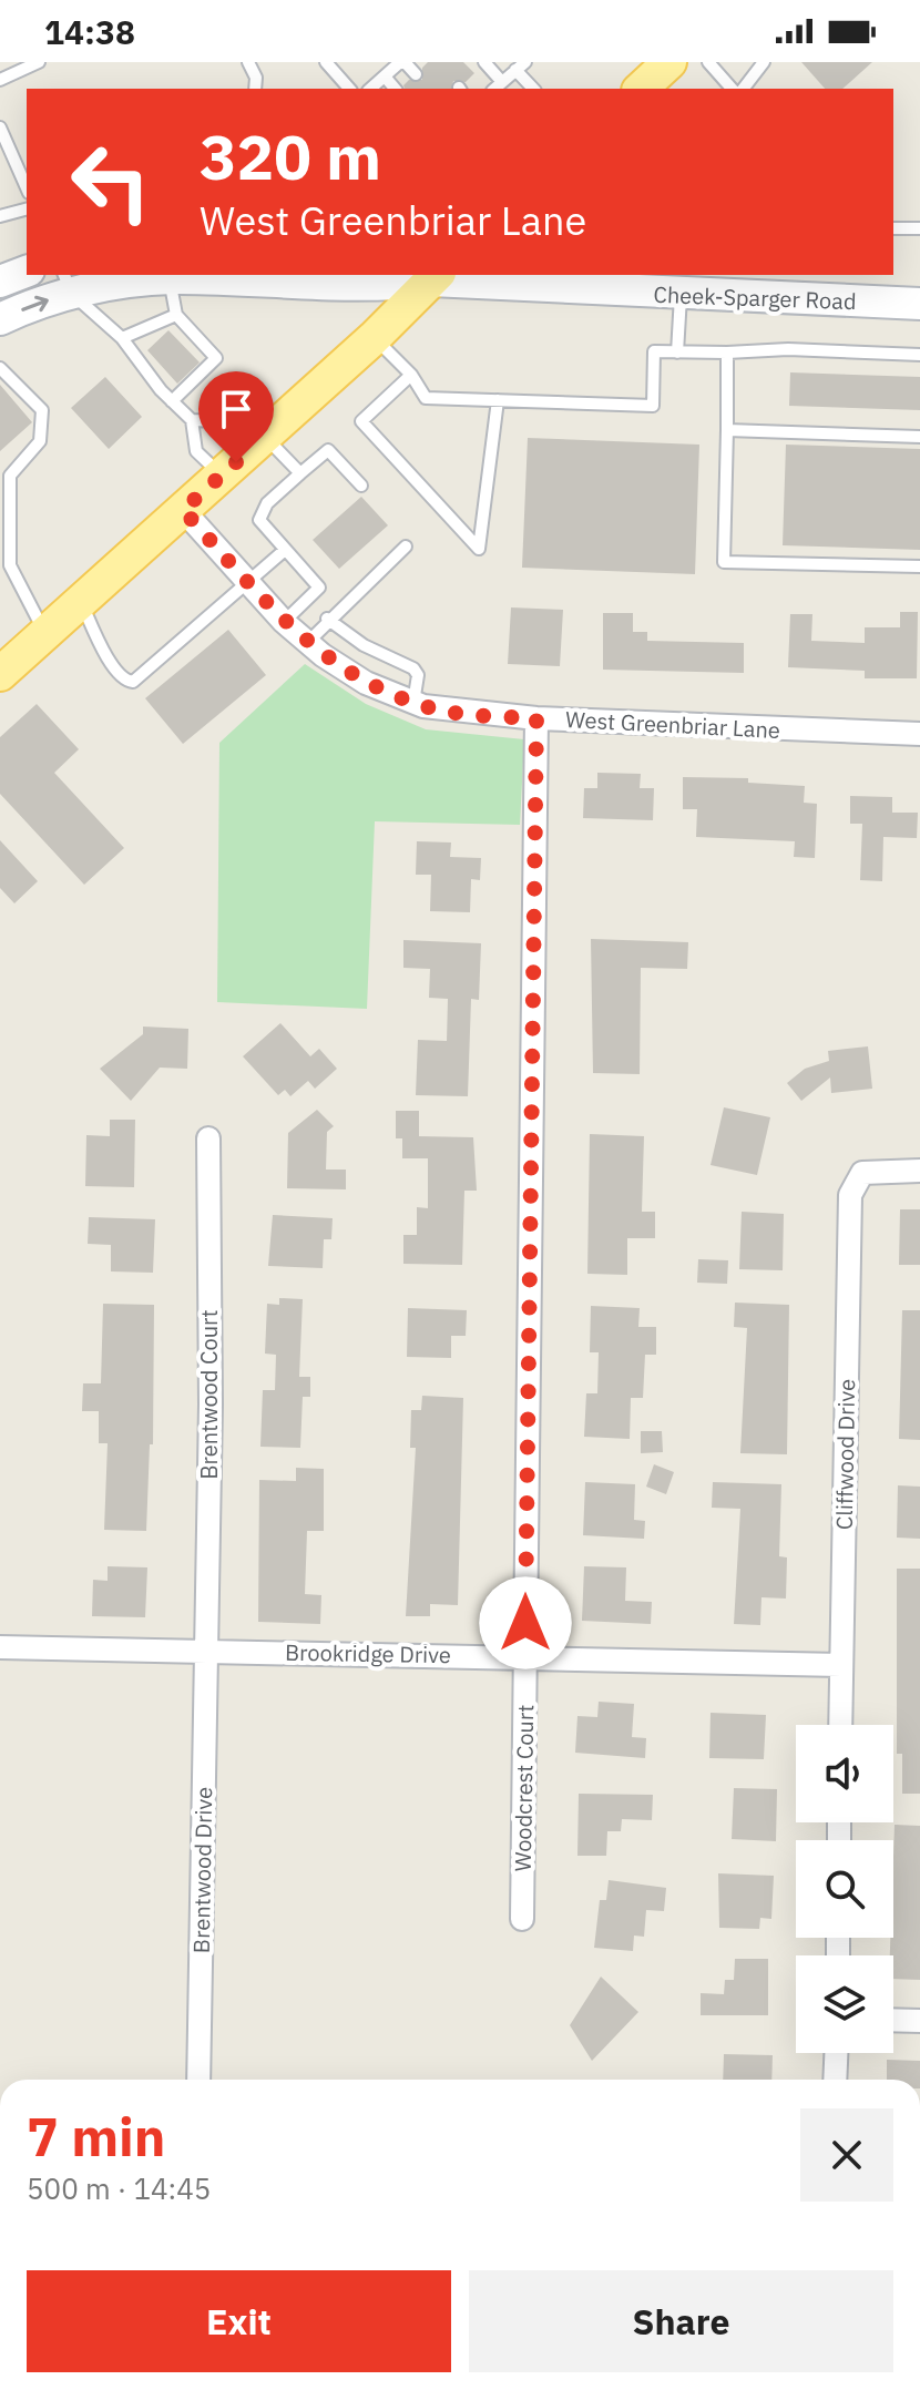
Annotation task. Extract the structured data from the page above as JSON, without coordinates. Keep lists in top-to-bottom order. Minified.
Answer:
{"streets":{"main road":["Cheek-Sparger Road"],"street":["West Greenbriar Lane","Brentwood Court","Cliffwood Drive","Brookridge Drive","Woodcrest Court","Brentwood Drive"]},"crossings":[["West Greenbriar Lane","Woodcrest Court"],["Brentwood Court","Brookridge Drive"],["Brentwood Court","Brentwood Drive"],["Cliffwood Drive","Brookridge Drive"],["Brookridge Drive","Woodcrest Court"],["Brookridge Drive","Brentwood Drive"]],"page":{"status":"14:38","turn":["320 m","West Greenbriar Lane"],"heading":["7 min","500 m · 14:45"],"buttons":["Exit","Share"]}}
